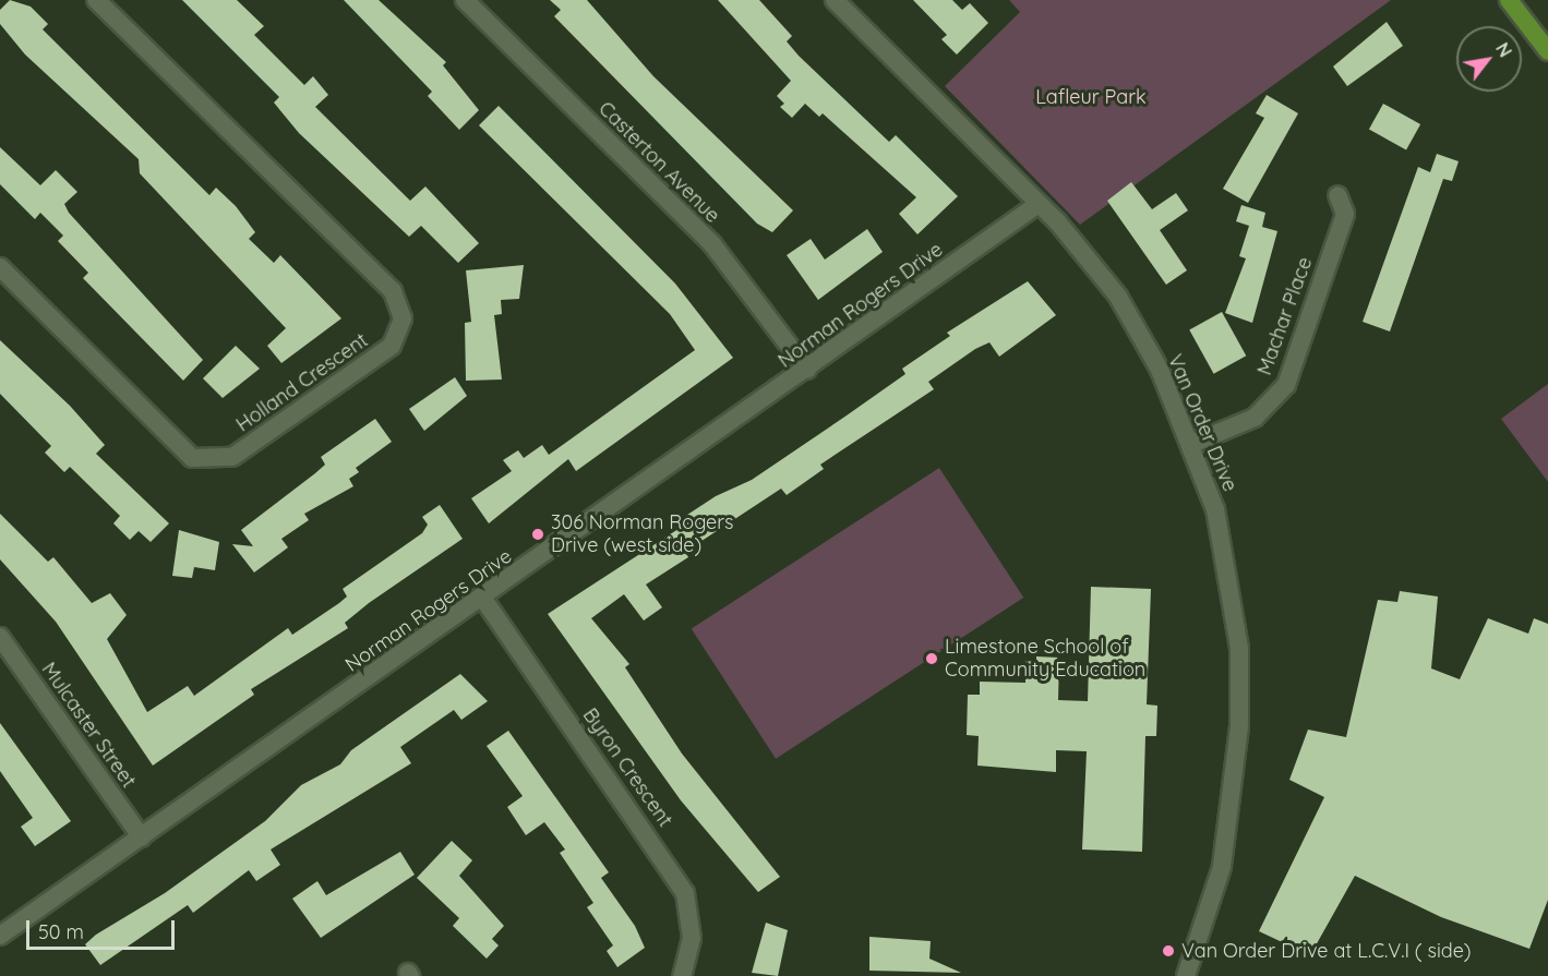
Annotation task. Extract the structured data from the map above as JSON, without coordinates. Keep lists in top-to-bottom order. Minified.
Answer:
{"streets":{"street":["Casterton Avenue","Norman Rogers Drive","Machar Place","Holland Crescent","Van Order Drive","Mulcaster Street","Byron Crescent"]},"crossings":[["Casterton Avenue","Norman Rogers Drive"],["Norman Rogers Drive","Van Order Drive"],["Norman Rogers Drive","Mulcaster Street"],["Norman Rogers Drive","Byron Crescent"],["Machar Place","Van Order Drive"]],"parks":["Lafleur Park"],"places":["306 Norman Rogers Drive (west side)","Limestone School of Community Education","Van Order Drive at L.C.V.I ( side)"],"scale_bar":"50 m","north":"top right"}
